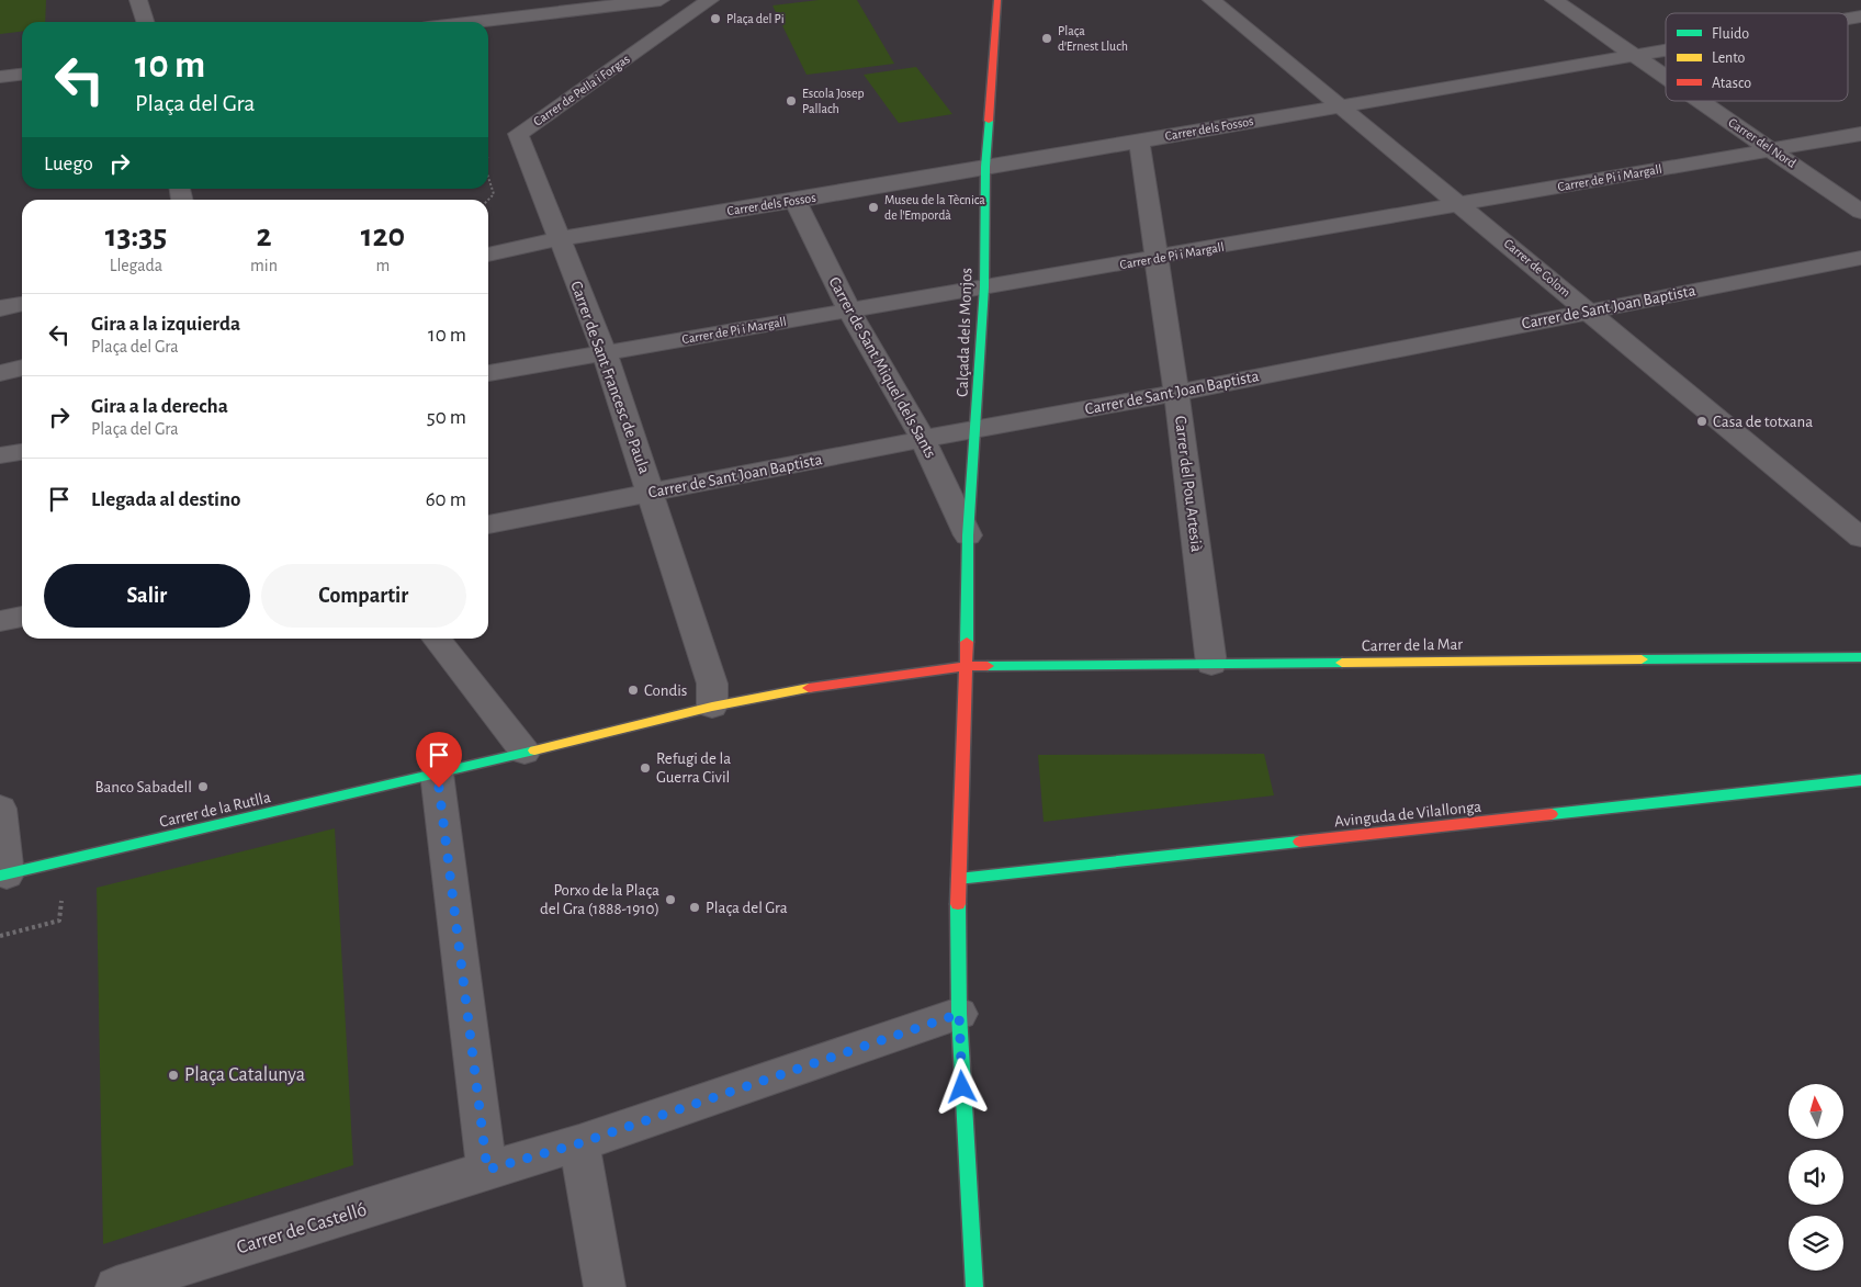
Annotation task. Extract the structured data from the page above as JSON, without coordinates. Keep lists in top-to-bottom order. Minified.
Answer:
{"streets":{"street":["Carrer de Pella i Forgas","Carrer dels Fossos","Carrer del Nord","Carrer de Pi i Margall","Carrer de Colom","Carrer de Sant Joan Baptista","Calçada dels Monjos","Carrer de Sant Miquel dels Sants","Carrer de Sant Francesc de Paula","Carrer del Pou Artesià","Carrer de la Mar","Carrer de la Rutlla","Avinguda de Vilallonga","Carrer de Castelló"]},"crossings":[["Carrer de Pella i Forgas","Carrer dels Fossos"],["Carrer de Pella i Forgas","Carrer de Sant Francesc de Paula"],["Carrer dels Fossos","Carrer del Nord"],["Carrer dels Fossos","Carrer de Colom"],["Carrer dels Fossos","Calçada dels Monjos"],["Carrer dels Fossos","Carrer de Sant Miquel dels Sants"],["Carrer dels Fossos","Carrer de Sant Francesc de Paula"],["Carrer dels Fossos","Carrer del Pou Artesià"],["Carrer del Nord","Carrer de Pi i Margall"],["Carrer de Pi i Margall","Carrer de Colom"],["Carrer de Pi i Margall","Calçada dels Monjos"],["Carrer de Pi i Margall","Carrer de Sant Miquel dels Sants"],["Carrer de Pi i Margall","Carrer de Sant Francesc de Paula"],["Carrer de Pi i Margall","Carrer del Pou Artesià"],["Carrer de Colom","Carrer de Sant Joan Baptista"],["Carrer de Sant Joan Baptista","Calçada dels Monjos"],["Carrer de Sant Joan Baptista","Carrer de Sant Miquel dels Sants"],["Carrer de Sant Joan Baptista","Carrer de Sant Francesc de Paula"],["Carrer de Sant Joan Baptista","Carrer del Pou Artesià"],["Calçada dels Monjos","Carrer de Sant Miquel dels Sants"],["Calçada dels Monjos","Carrer de la Mar"],["Carrer del Pou Artesià","Carrer de la Mar"]],"places":["Plaça del Pi","Plaça d'Ernest Lluch","Escola Josep Pallach","Museu de la Tècnica de l'Empordà","Casa de totxana","Condis","Refugi de la Guerra Civil","Banco Sabadell","Porxo de la Plaça del Gra (1888-1910)","Plaça del Gra","Plaça Catalunya"],"legend":["Fluido","Lento","Atasco"],"north":"top","page":{"turn":["10 m","Plaça del Gra"],"then":"Luego","eta":["13:35","Llegada","2","min","120","m"],"list":[{"name":"Gira a la izquierda","note":"Plaça del Gra","value":"10 m"},{"name":"Gira a la derecha","note":"Plaça del Gra","value":"50 m"},{"name":"Llegada al destino","value":"60 m"}],"buttons":["Salir","Compartir"]}}
